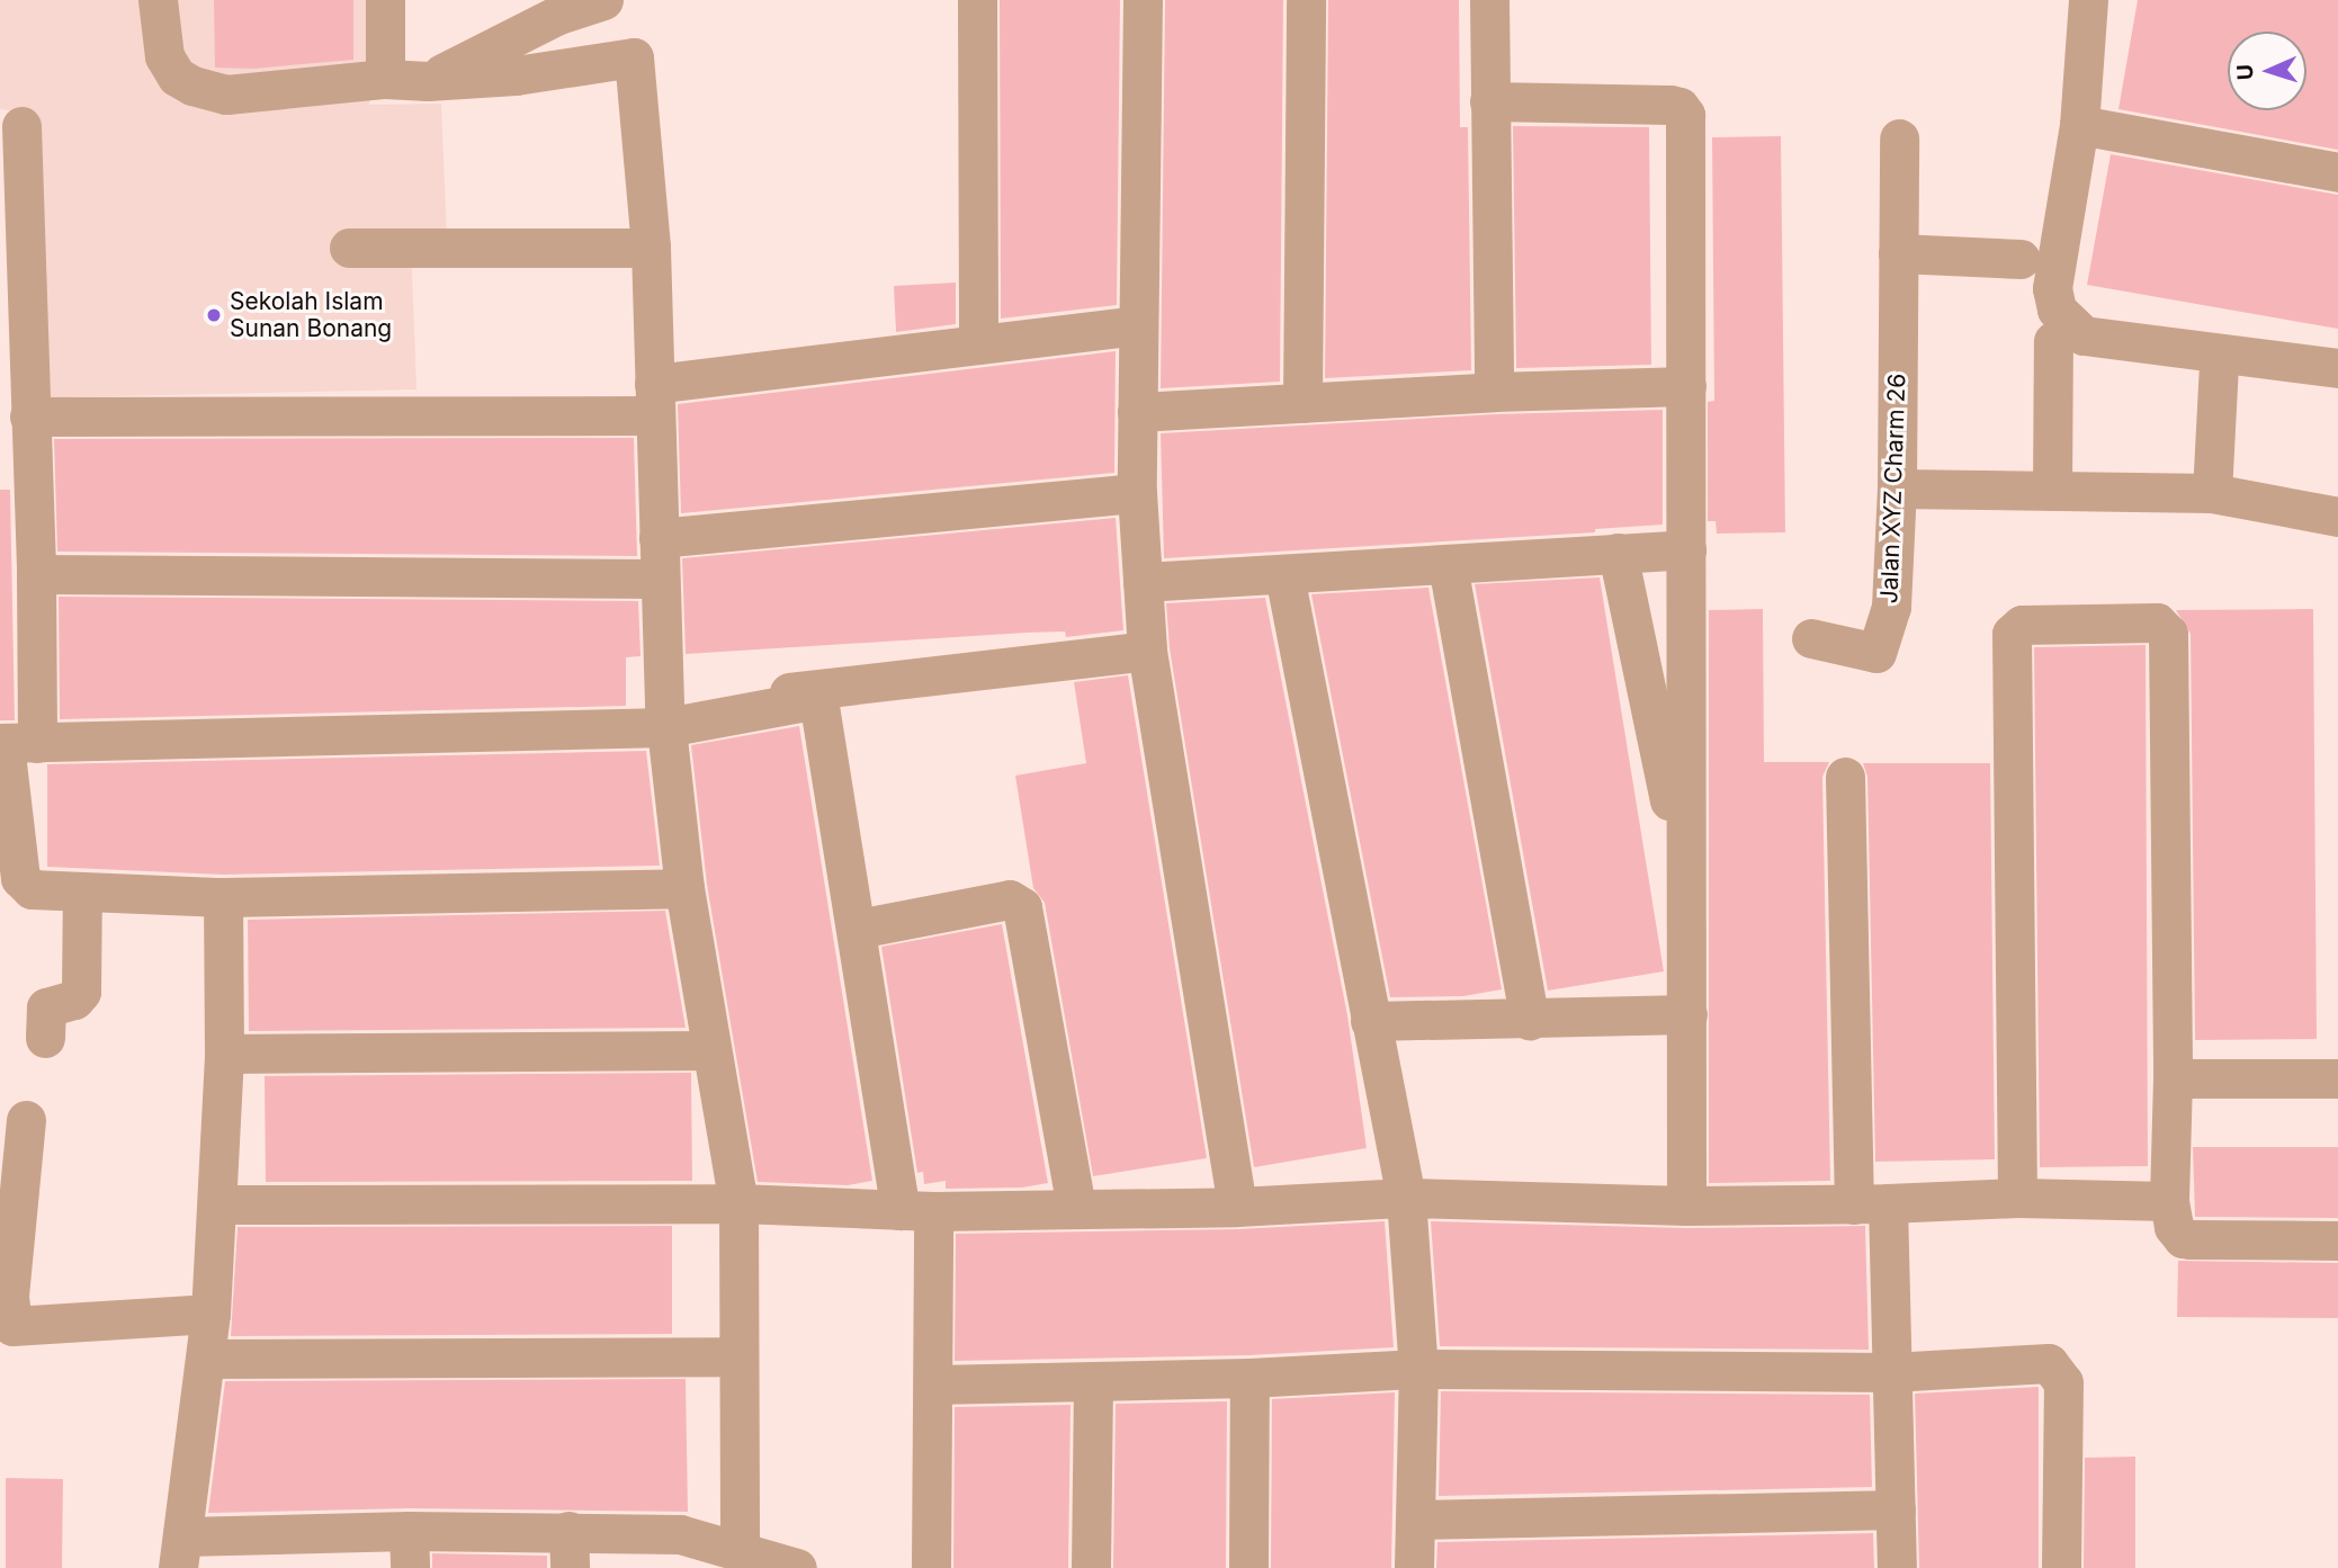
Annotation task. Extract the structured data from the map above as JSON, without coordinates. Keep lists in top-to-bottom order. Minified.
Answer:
{"streets":{"street":["Jalan XYZ Charm 26"]},"places":["Sekolah Islam Sunan Bonang"],"north":"left"}
